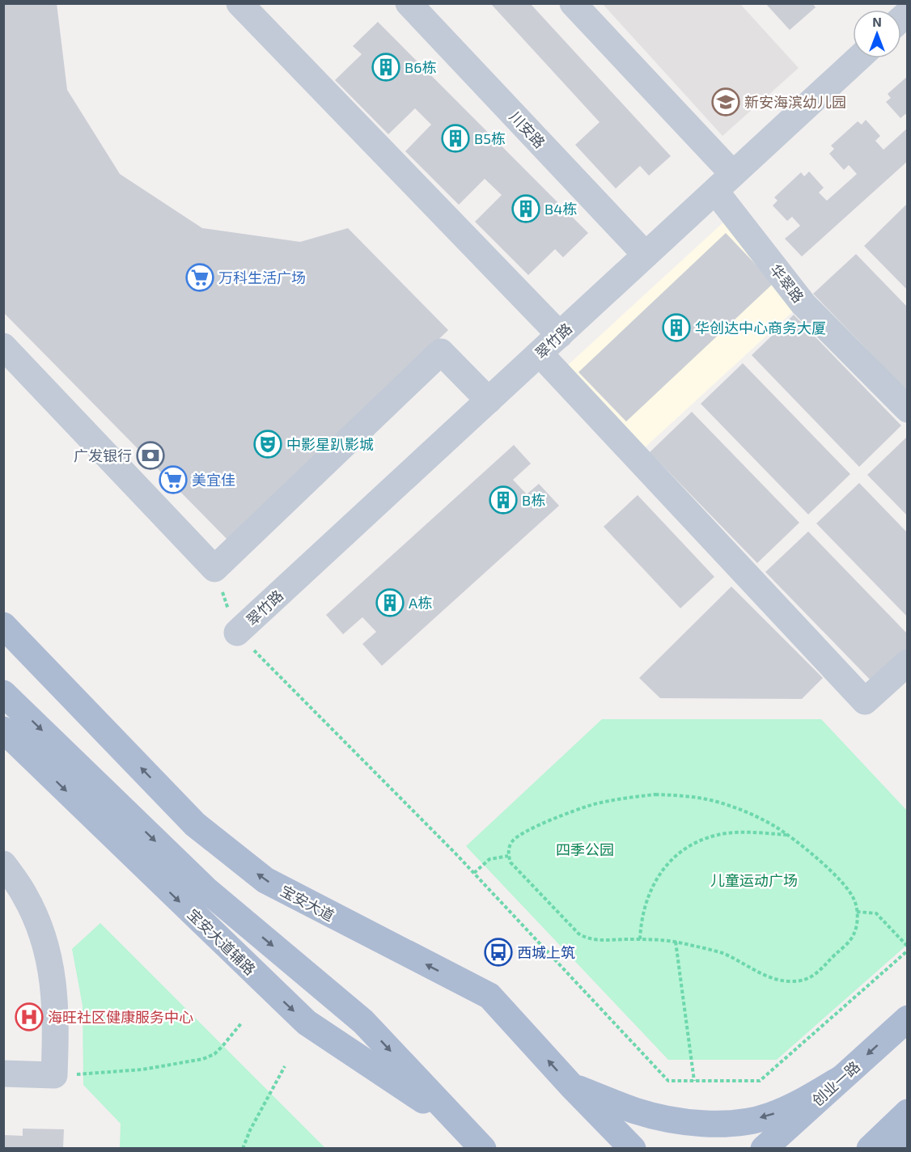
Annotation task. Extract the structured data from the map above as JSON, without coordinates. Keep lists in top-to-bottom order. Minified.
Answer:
{"streets":{"main road":["宝安大道","宝安大道辅路","创业一路"],"street":["川安路","华翠路","翠竹路"]},"crossings":[["川安路","翠竹路"],["华翠路","翠竹路"]],"parks":["四季公园","儿童运动广场"],"places":{"building":["B6栋","B5栋","B4栋","华创达中心商务大厦","B栋","A栋"],"school or university":["新安海滨幼儿园"],"supermarket":["万科生活广场","美宜佳"],"theatre":["中影星趴影城"],"bank":["广发银行"],"bus stop":["西城上筑"],"hospital":["海旺社区健康服务中心"]},"north":"top"}
